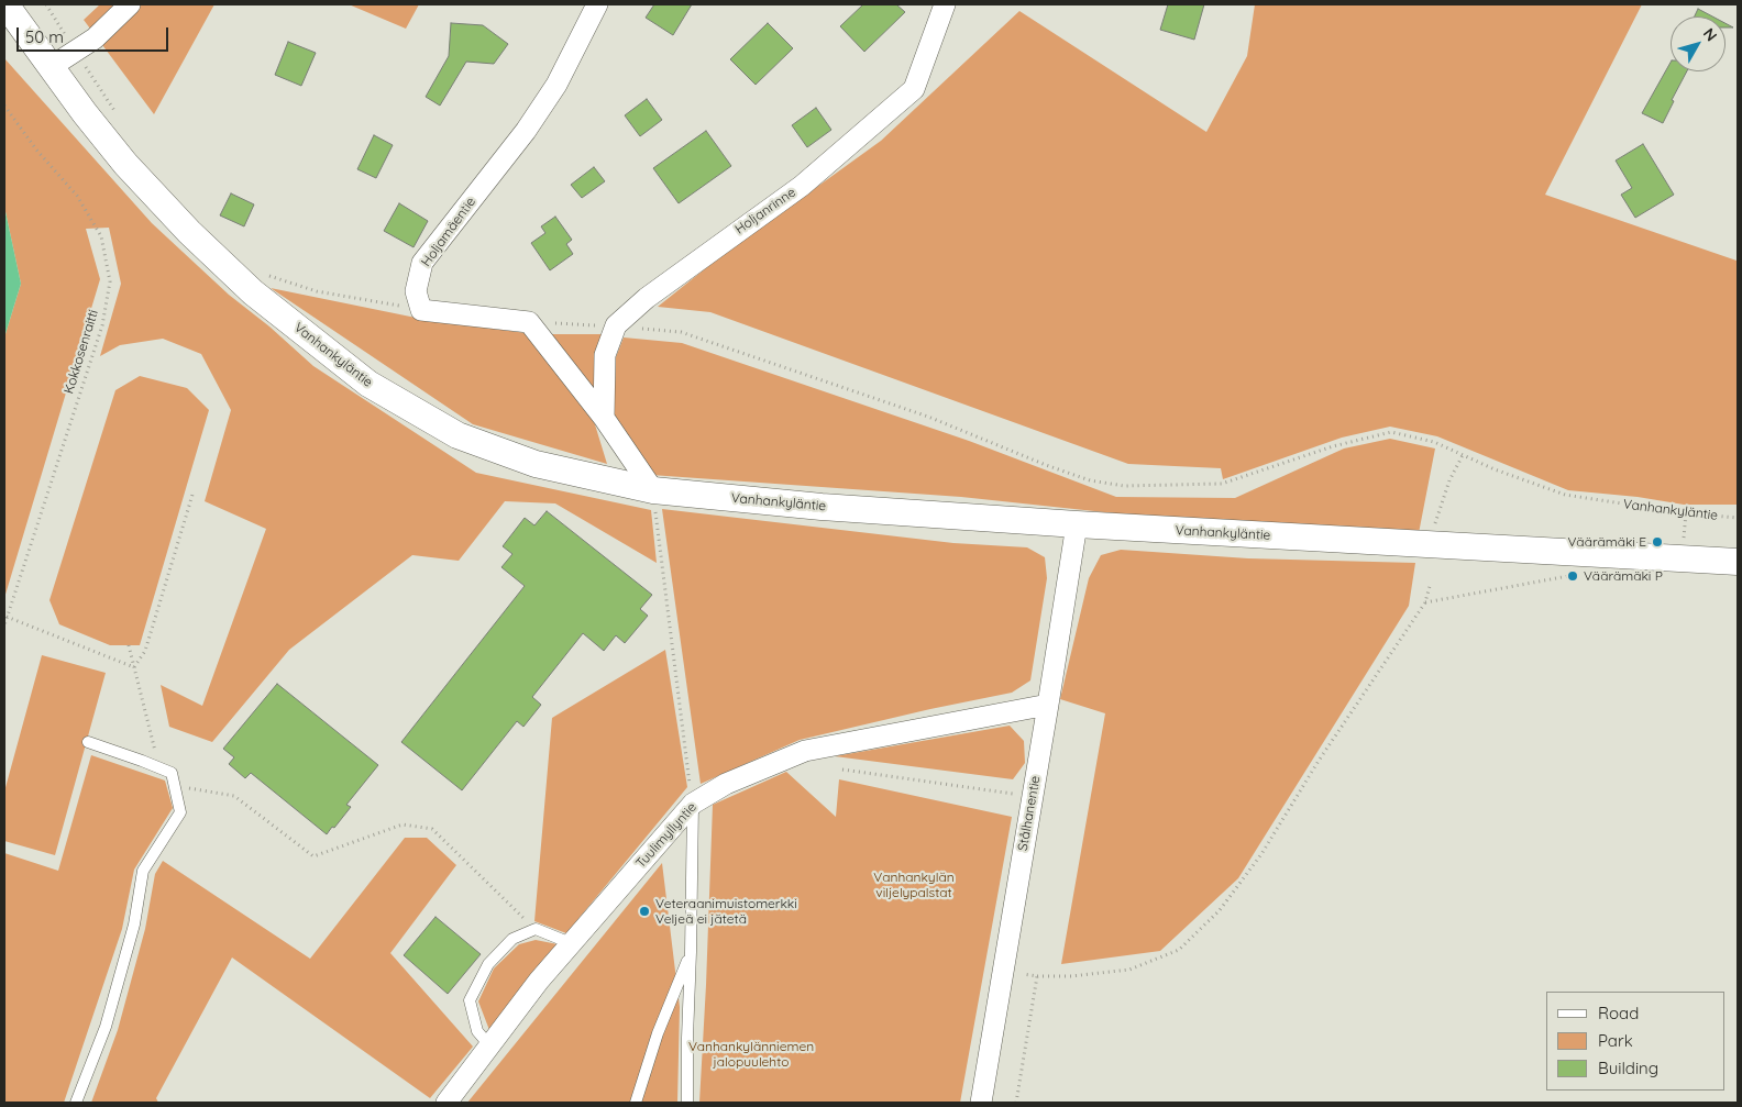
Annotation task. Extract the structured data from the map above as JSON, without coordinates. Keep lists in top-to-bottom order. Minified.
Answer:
{"streets":{"street":["Holjanrinne","Holjamäentie","Vanhankyläntie","Stålhanentie","Tuulimyllyntie"],"path":["Kokkosenraitti"]},"crossings":[["Holjanrinne","Vanhankyläntie"],["Vanhankyläntie","Stålhanentie"],["Stålhanentie","Tuulimyllyntie"]],"parks":["Vanhankylän viljelypalstat","Vanhankylänniemen jalopuulehto"],"places":["Väärämäki E","Väärämäki P","Veteraanimuistomerkki Veljeä ei jätetä"],"legend":["Road","Park","Building"],"scale_bar":"50 m","north":"top right"}
